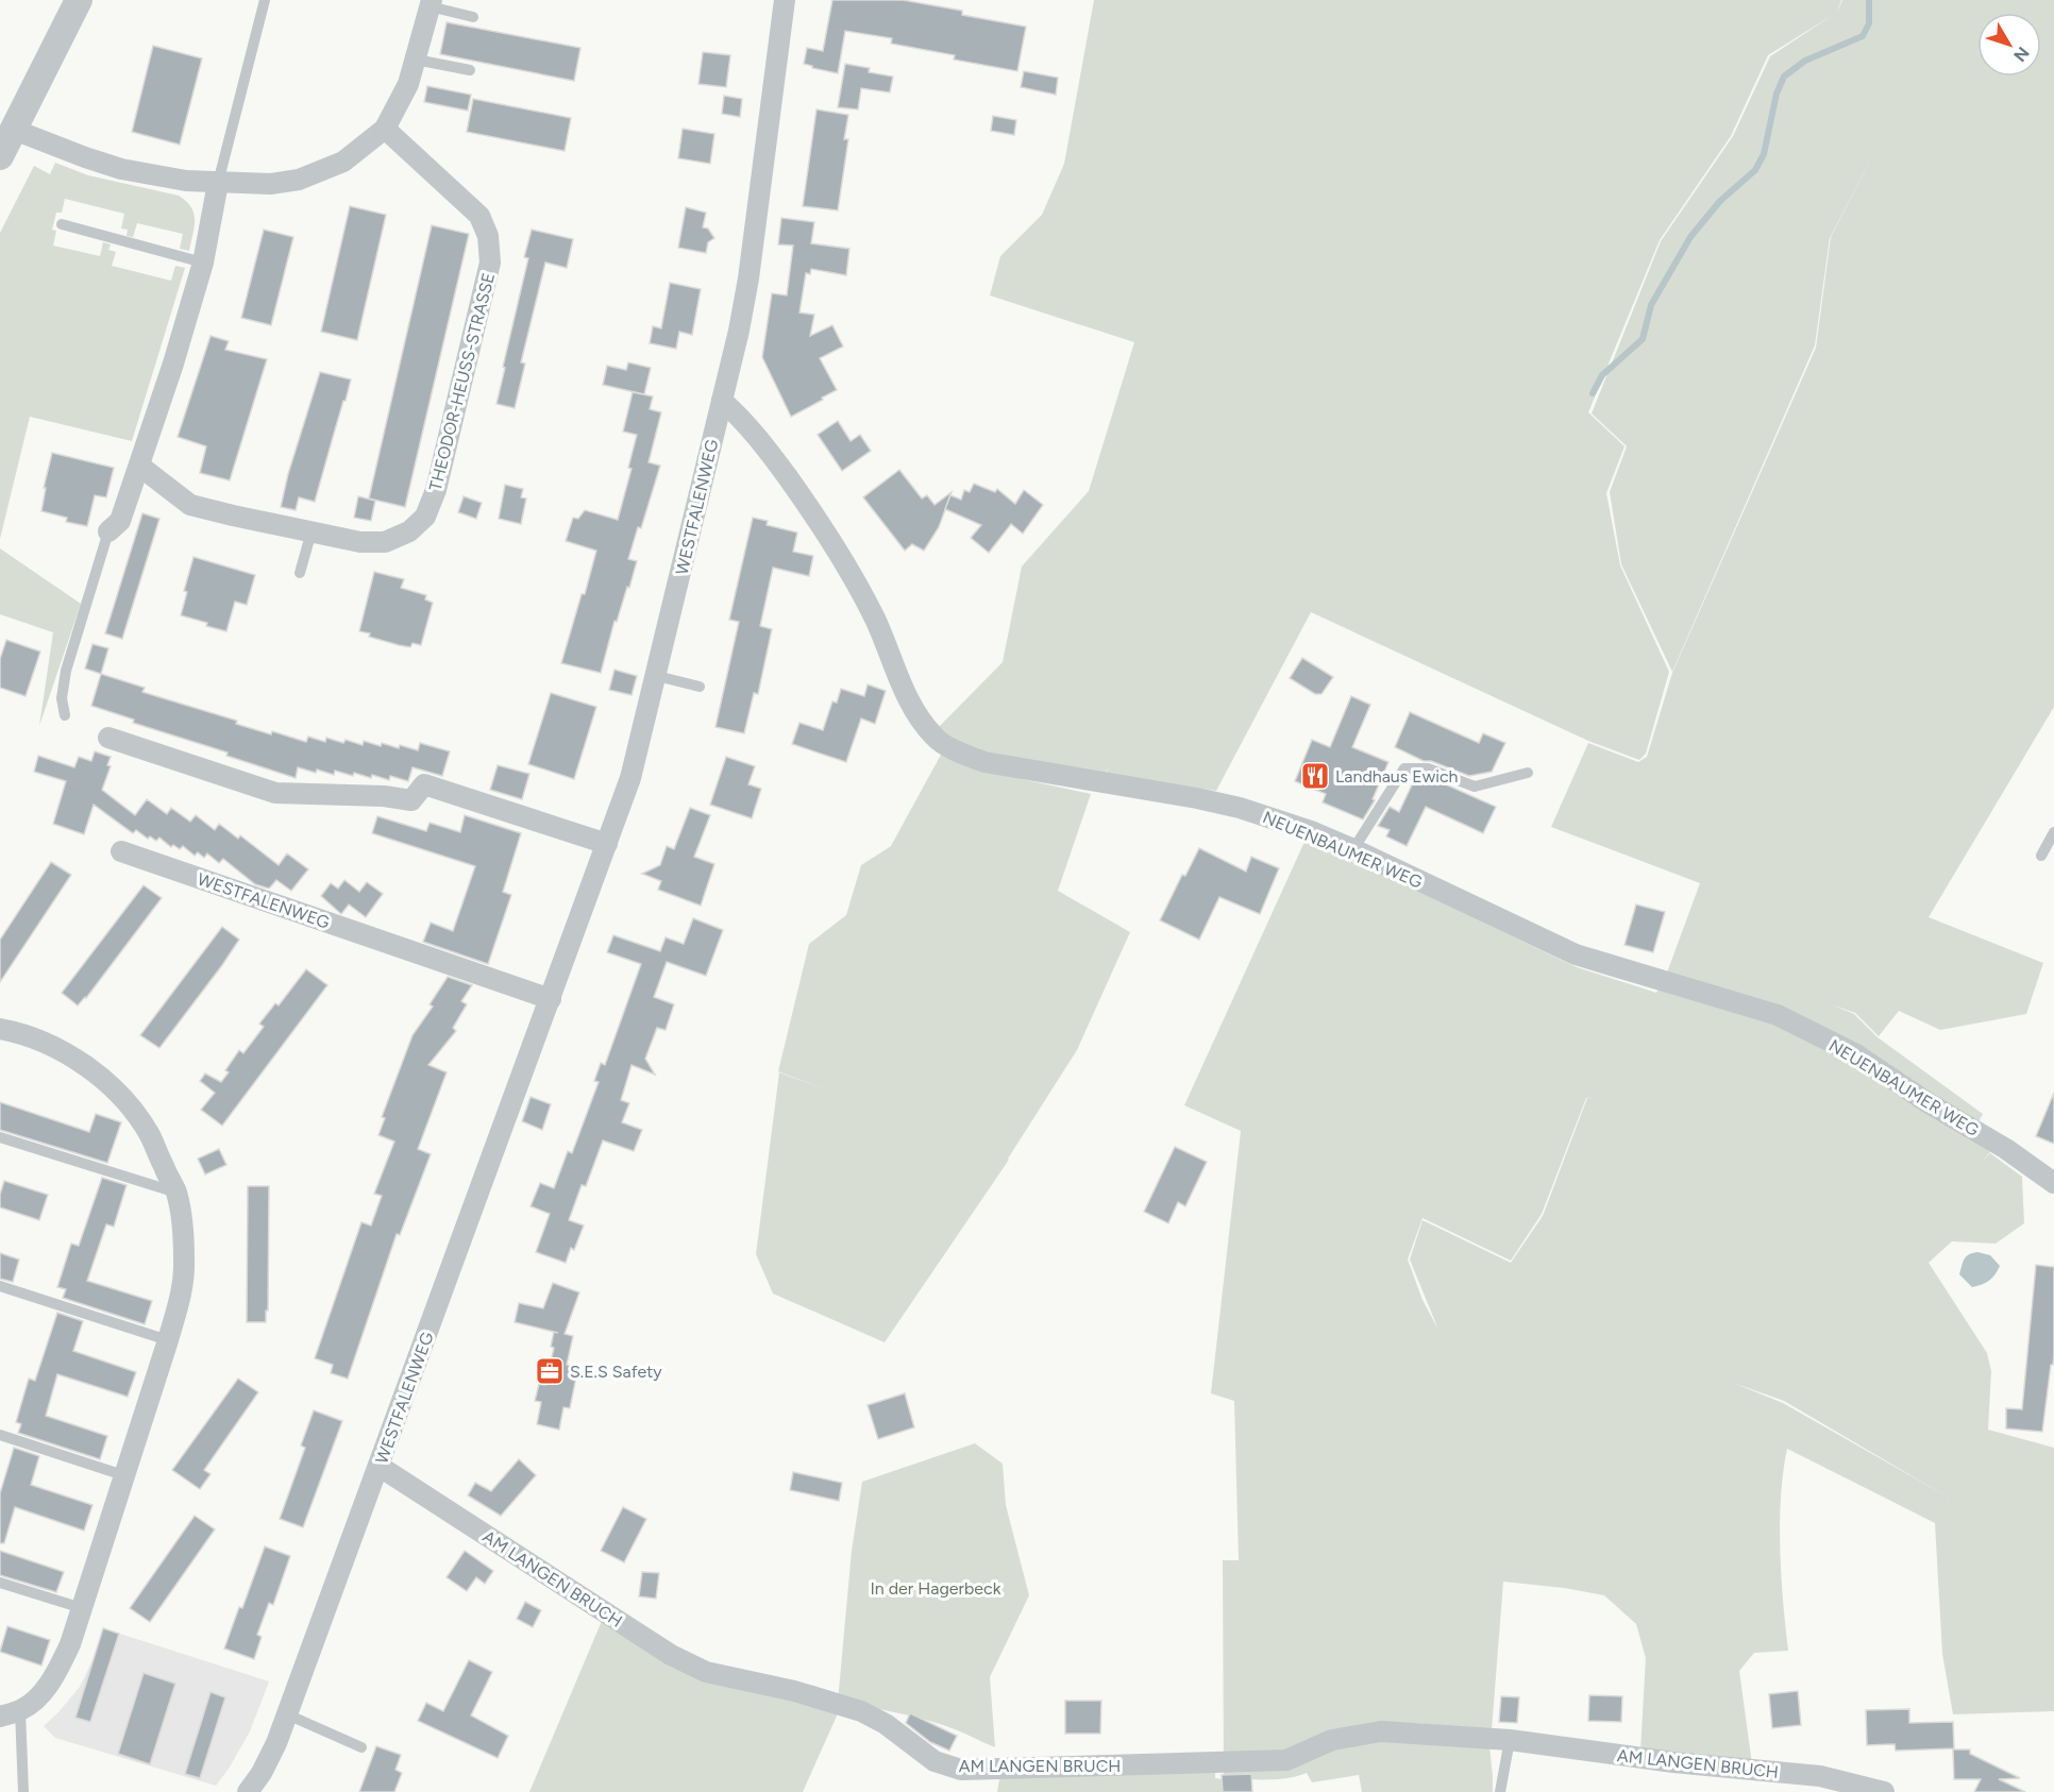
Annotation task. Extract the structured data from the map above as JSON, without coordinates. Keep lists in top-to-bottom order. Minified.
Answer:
{"streets":{"street":["THEODOR-HEUSS-STRASSE","WESTFALENWEG","NEUENBAUMER WEG","AM LANGEN BRUCH"]},"crossings":[["WESTFALENWEG","NEUENBAUMER WEG"],["WESTFALENWEG","AM LANGEN BRUCH"]],"parks":["In der Hagerbeck"],"places":{"restaurant":["Landhaus Ewich"],"office":["S.E.S Safety"]},"north":"bottom right"}
